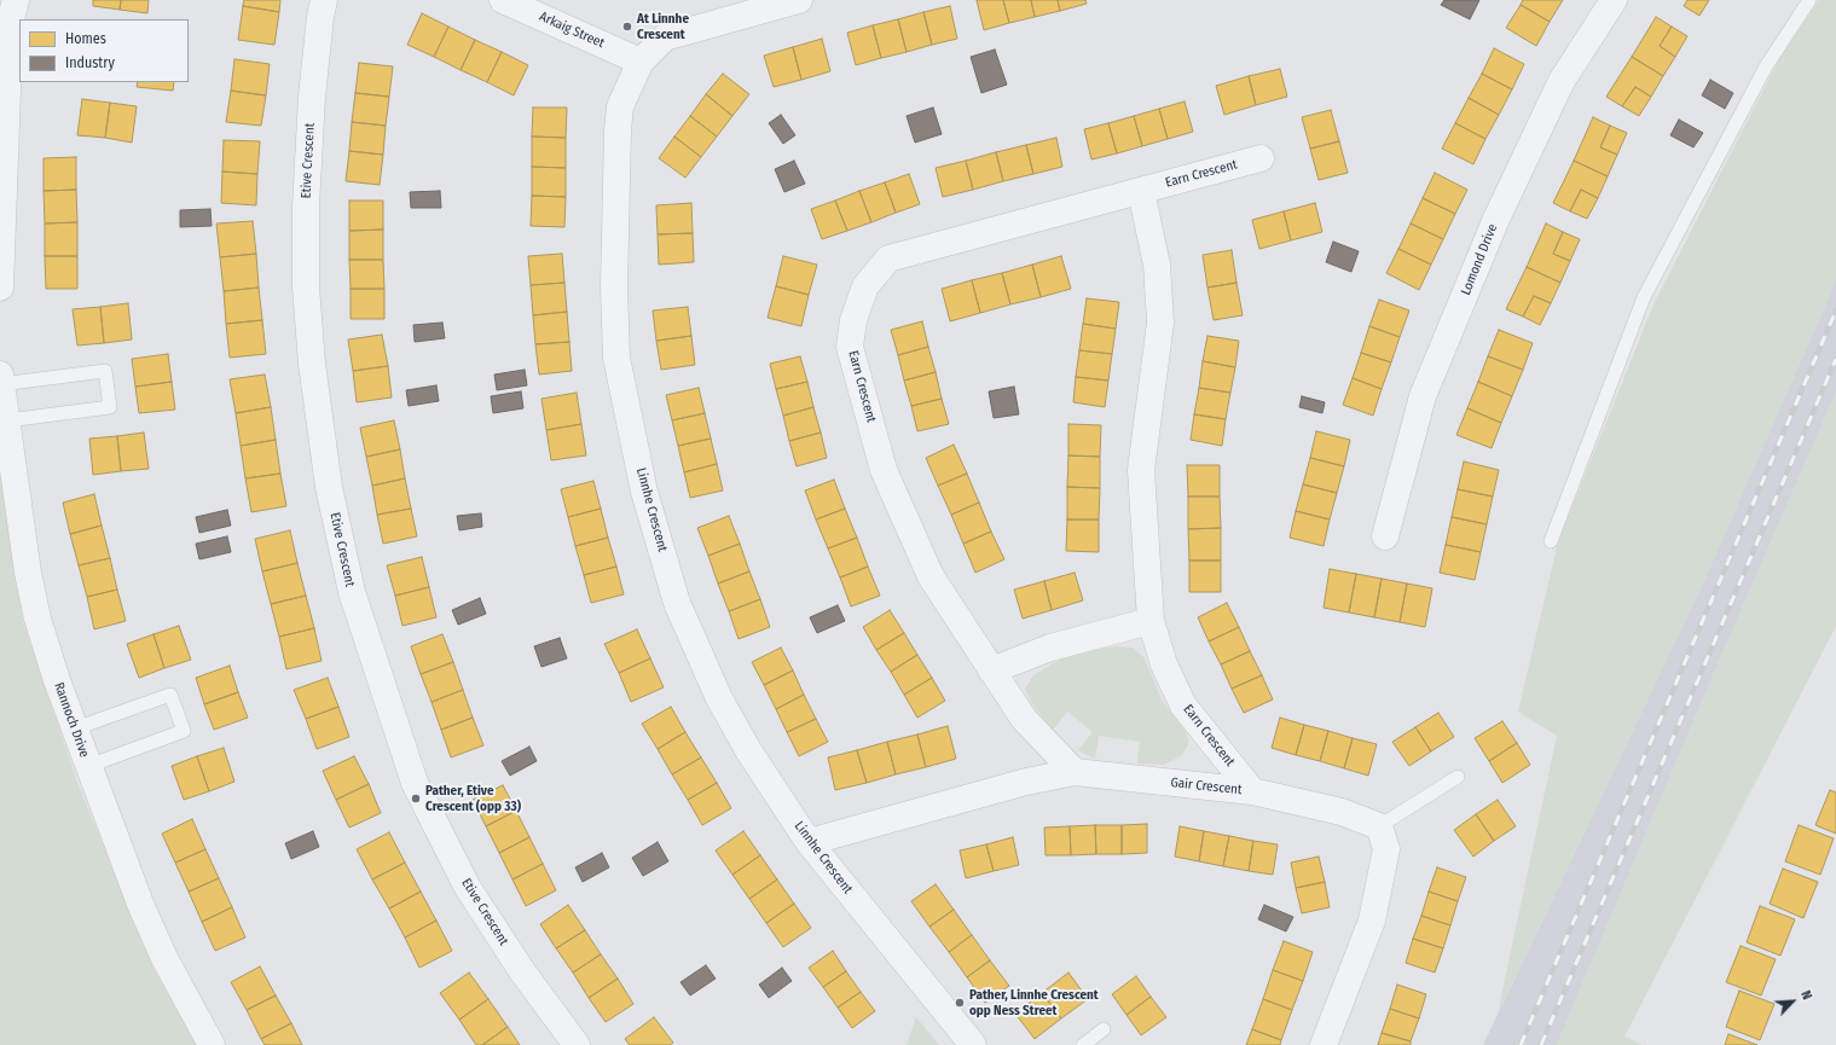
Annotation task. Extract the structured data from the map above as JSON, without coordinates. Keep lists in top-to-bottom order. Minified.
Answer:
{"streets":{"street":["Arkaig Street","Etive Crescent","Earn Crescent","Lomond Drive","Linnhe Crescent","Rannoch Drive","Gair Crescent"]},"crossings":[["Arkaig Street","Linnhe Crescent"],["Earn Crescent","Gair Crescent"],["Linnhe Crescent","Gair Crescent"]],"places":["At Linnhe Crescent","Pather, Etive Crescent (opp 33)","Pather, Linnhe Crescent opp Ness Street"],"legend":["Homes","Industry"],"north":"top right"}
